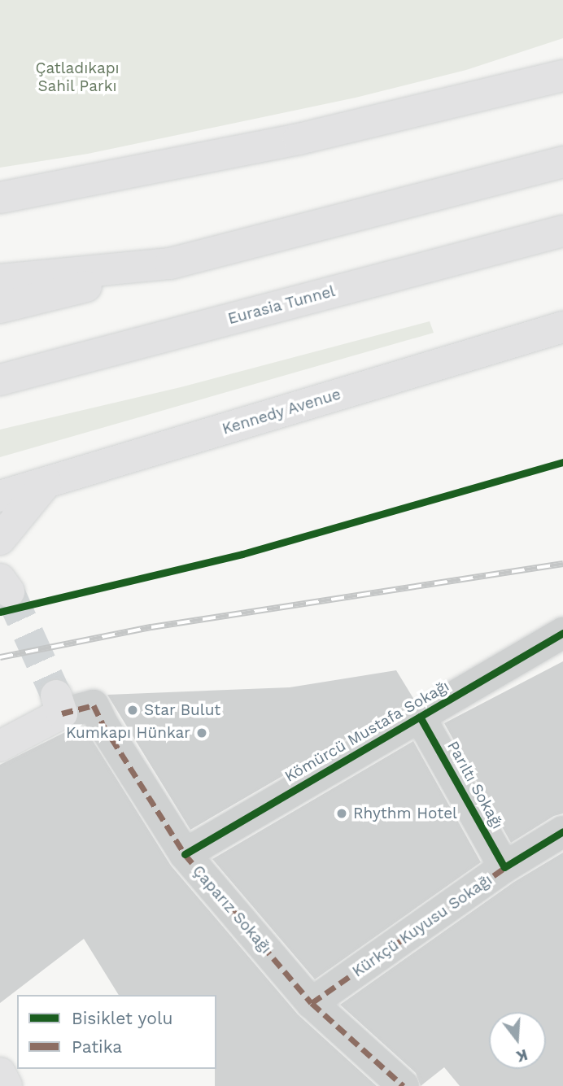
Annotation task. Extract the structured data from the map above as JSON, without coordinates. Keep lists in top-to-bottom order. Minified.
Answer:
{"streets":{"main road":["Eurasia Tunnel","Kennedy Avenue"],"street":["Kömürcü Mustafa Sokağı","Parıltı Sokağı","Çaparız Sokağı","Kürkçü Kuyusu Sokağı"]},"crossings":[["Kömürcü Mustafa Sokağı","Parıltı Sokağı"],["Kömürcü Mustafa Sokağı","Çaparız Sokağı"],["Parıltı Sokağı","Kürkçü Kuyusu Sokağı"],["Çaparız Sokağı","Kürkçü Kuyusu Sokağı"]],"parks":["Çatladıkapı Sahil Parkı"],"places":["Star Bulut","Kumkapı Hünkar","Rhythm Hotel"],"legend":["Bisiklet yolu","Patika"],"north":"bottom"}
